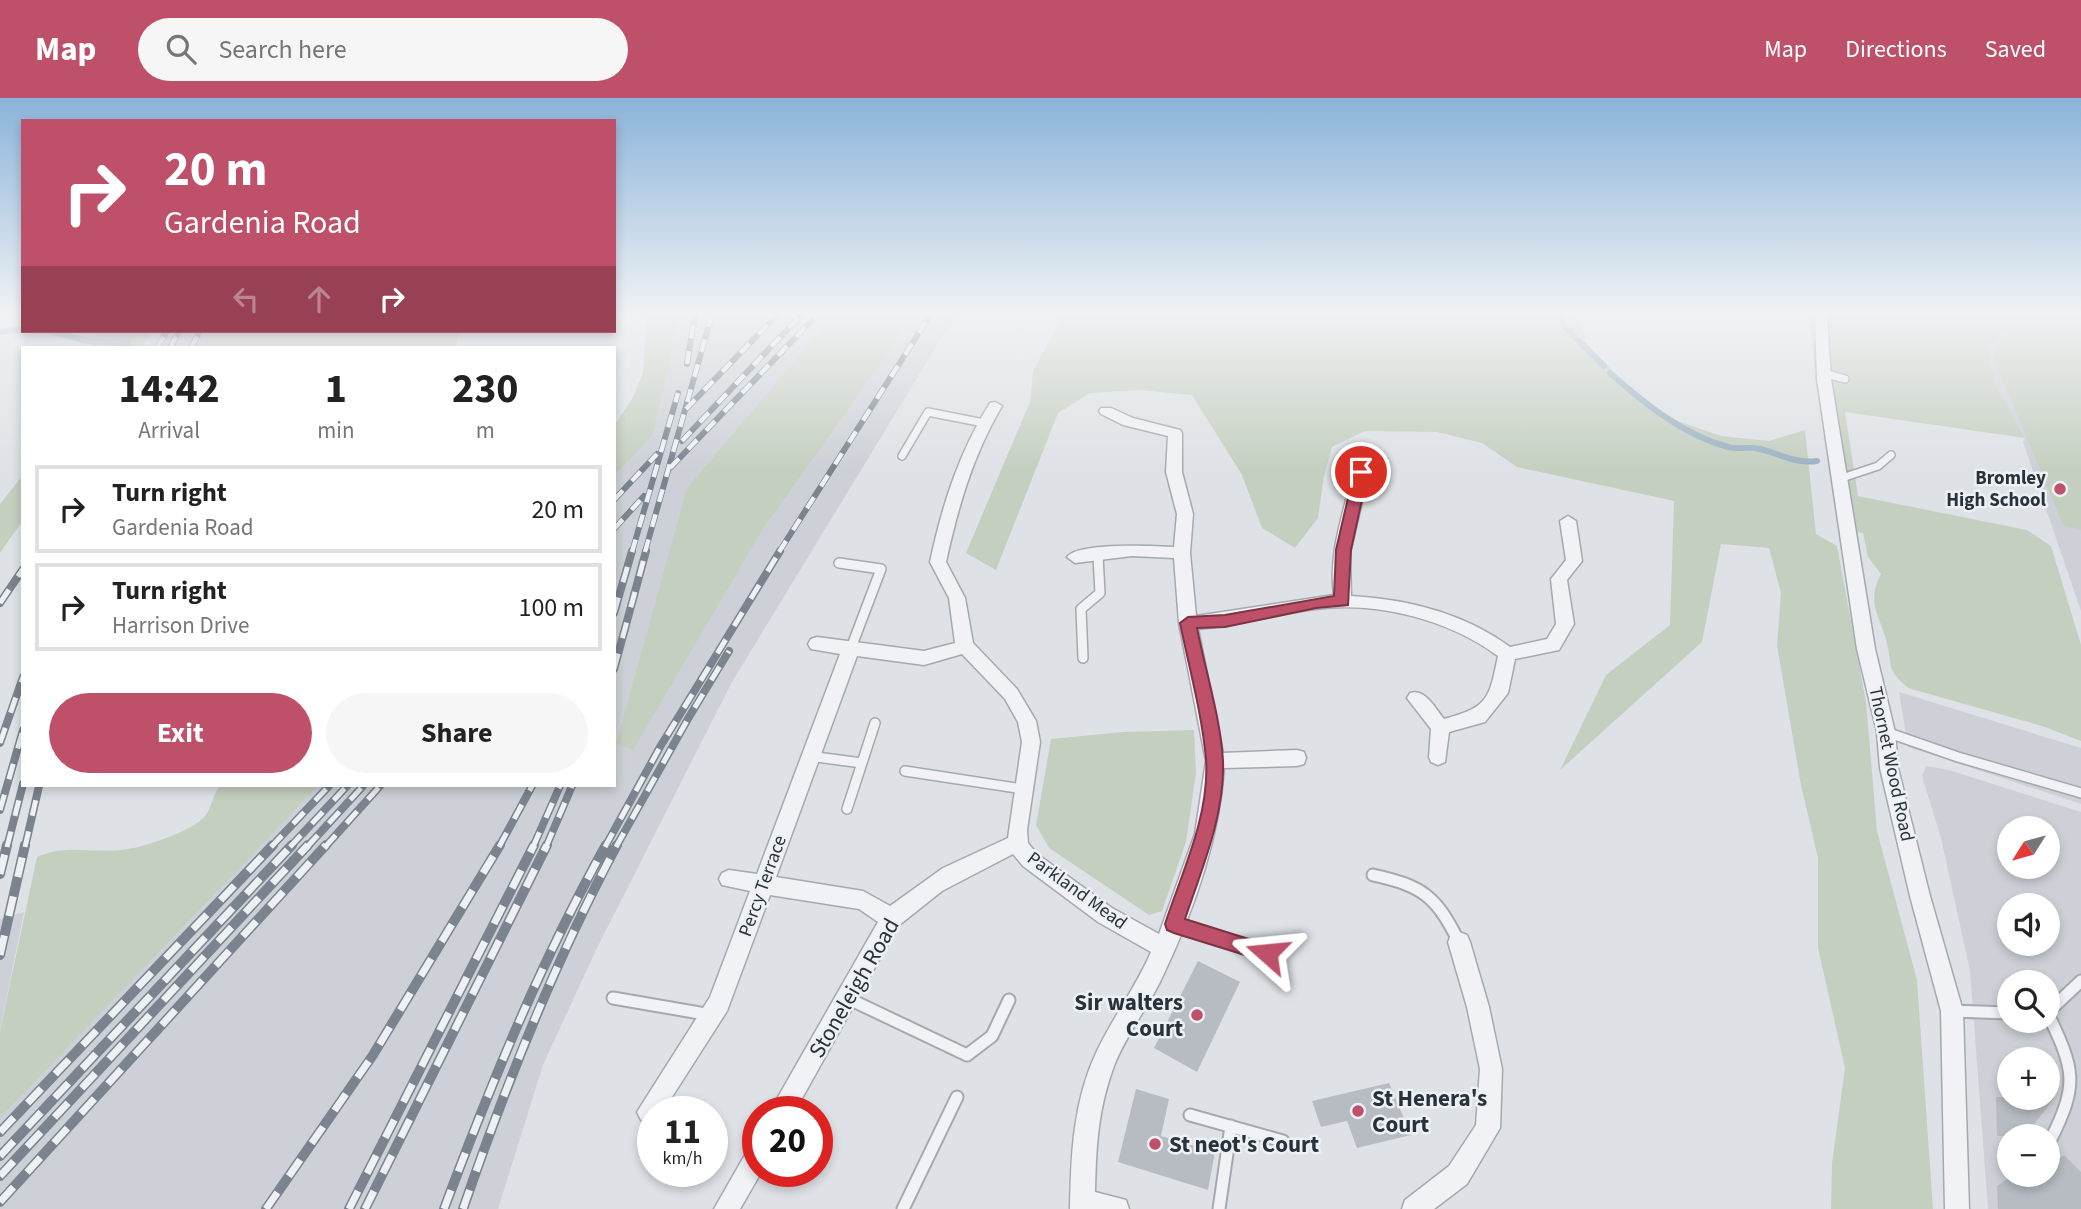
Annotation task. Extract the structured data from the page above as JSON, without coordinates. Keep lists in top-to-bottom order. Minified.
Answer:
{"streets":{"street":["Thornet Wood Road","Percy Terrace","Parkland Mead","Stoneleigh Road"]},"crossings":[["Parkland Mead","Stoneleigh Road"]],"places":["Bromley High School","Sir walters Court","St Henera's Court","St neot's Court"],"north":"bottom left","page":{"header":"Map","search":"Search here","nav":["Map","Directions","Saved"],"turn":["20 m","Gardenia Road"],"eta":["14:42","Arrival","1","min","230","m"],"list":[{"name":"Turn right","note":"Gardenia Road","value":"20 m"},{"name":"Turn right","note":"Harrison Drive","value":"100 m"}],"buttons":["Exit","Share"],"map_buttons":["+","−"],"speed":"11 km/h","limit":"20"}}
